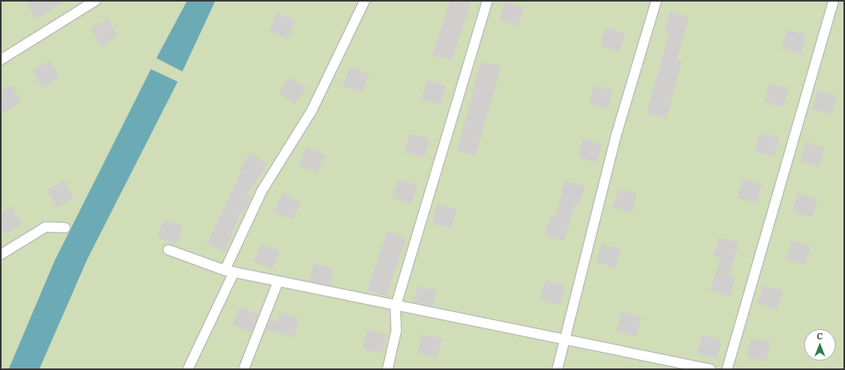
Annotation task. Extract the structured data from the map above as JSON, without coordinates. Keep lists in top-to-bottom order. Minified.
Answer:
{"north":"top"}
